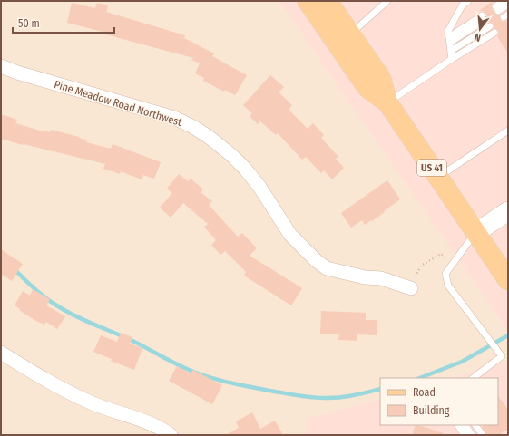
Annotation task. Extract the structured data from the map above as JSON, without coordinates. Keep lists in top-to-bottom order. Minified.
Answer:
{"streets":{"main road":["US 41"],"street":["Pine Meadow Road Northwest"]},"legend":["Road","Building"],"scale_bar":"50 m","north":"bottom"}
